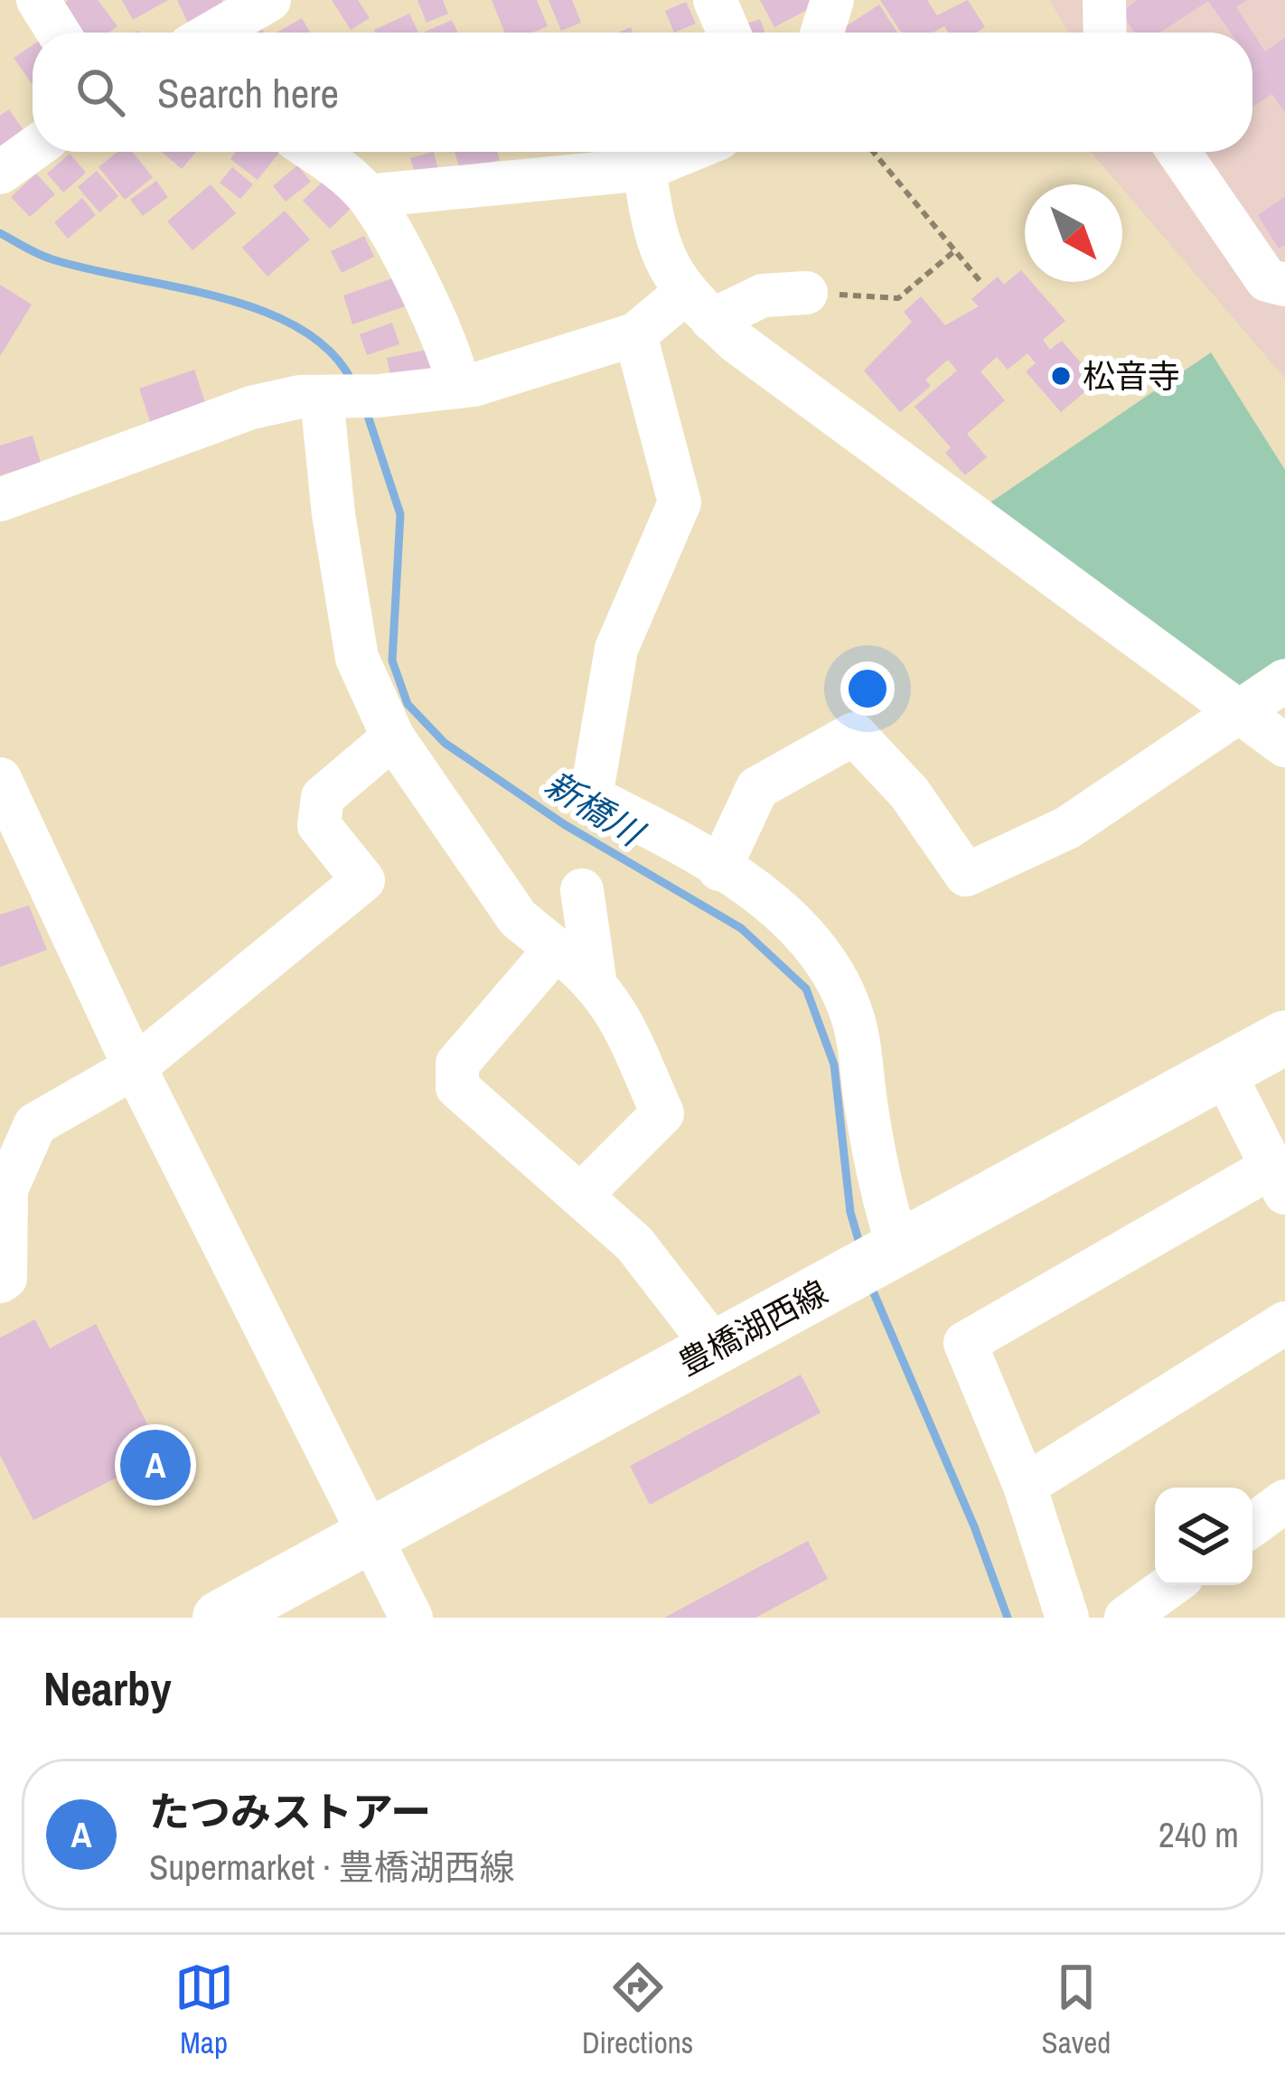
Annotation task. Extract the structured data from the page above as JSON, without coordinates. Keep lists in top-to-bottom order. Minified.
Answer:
{"streets":{"main road":["豊橋湖西線"]},"water":["新橋川"],"places":["松音寺"],"north":"bottom right","page":{"search":"Search here","pins":"A","heading":"Nearby","list":[{"mark":"A","name":"たつみストアー","note":"Supermarket · 豊橋湖西線","value":"240 m"}],"nav":["Map","Directions","Saved"]}}
